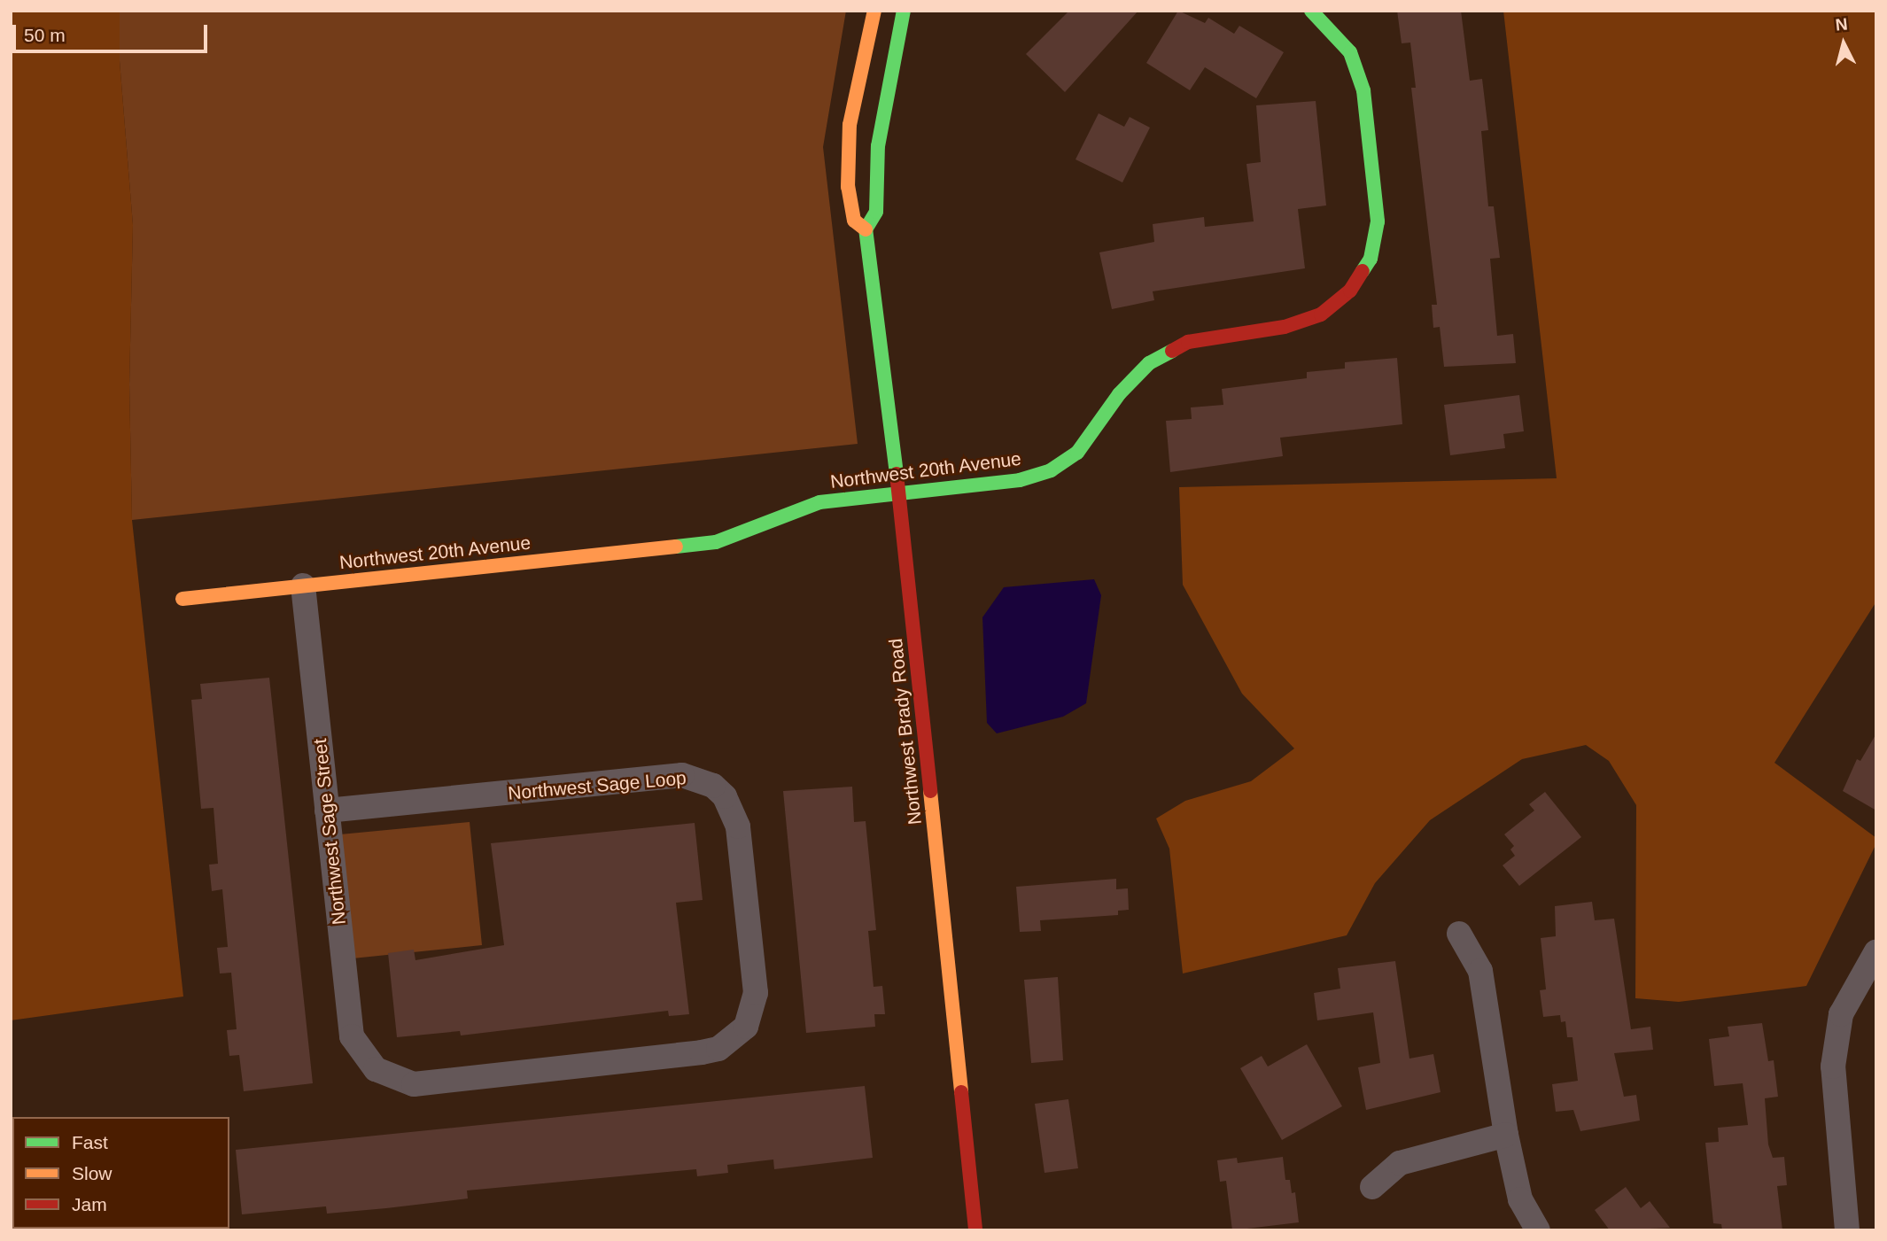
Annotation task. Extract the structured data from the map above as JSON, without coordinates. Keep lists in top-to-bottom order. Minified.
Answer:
{"streets":{"street":["Northwest 20th Avenue","Northwest Brady Road","Northwest Sage Loop","Northwest Sage Street"]},"crossings":[["Northwest 20th Avenue","Northwest Brady Road"],["Northwest 20th Avenue","Northwest Sage Street"],["Northwest Sage Loop","Northwest Sage Street"]],"legend":["Fast","Slow","Jam"],"scale_bar":"50 m","north":"top"}
